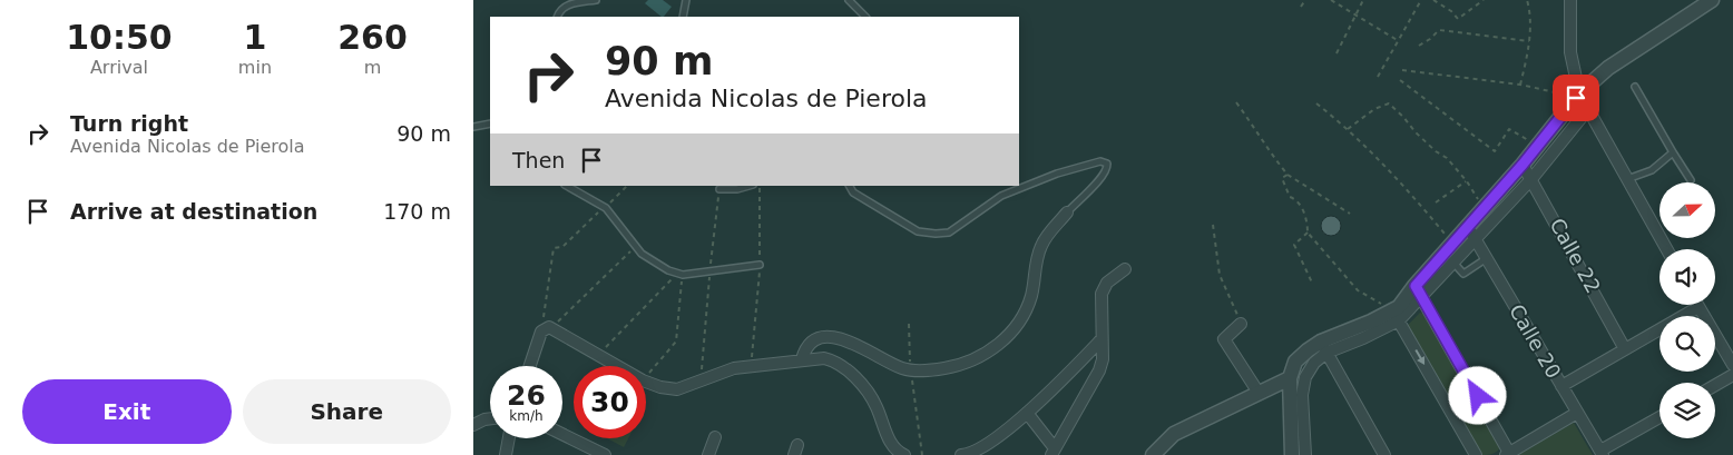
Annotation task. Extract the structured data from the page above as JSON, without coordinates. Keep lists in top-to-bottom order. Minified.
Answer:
{"streets":{"street":["Calle 22","Calle 20"]},"north":"right","page":{"eta":["10:50","Arrival","1","min","260","m"],"turn":["90 m","Avenida Nicolas de Pierola"],"list":[{"name":"Turn right","note":"Avenida Nicolas de Pierola","value":"90 m"},{"name":"Arrive at destination","value":"170 m"}],"then":"Then","speed":"26 km/h","limit":"30","buttons":["Exit","Share"]}}
